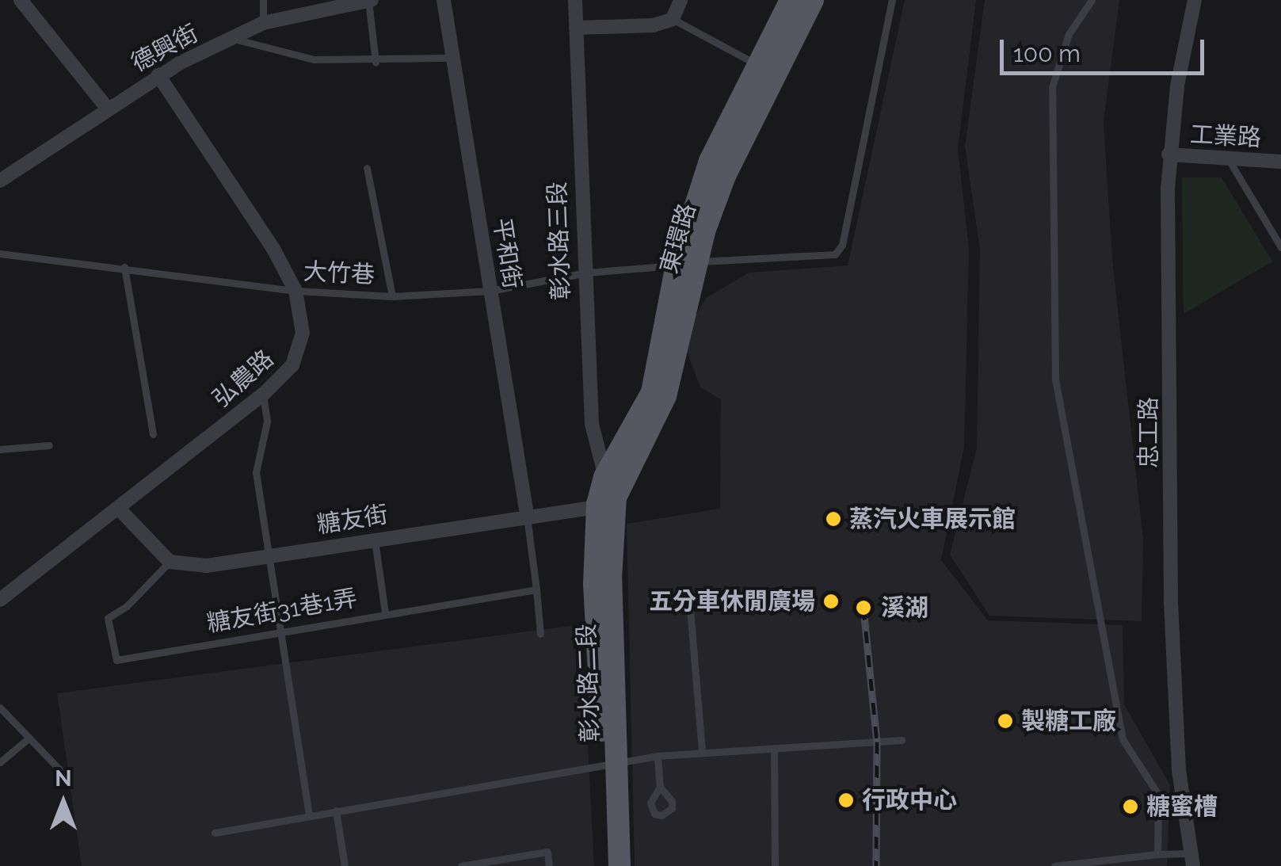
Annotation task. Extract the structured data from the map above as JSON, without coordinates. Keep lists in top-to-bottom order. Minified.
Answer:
{"streets":{"main road":["東環路","彰水路三段","彰水路二段"],"street":["德興街","工業路","平和街","弘農路","忠工路","糖友街"],"lane":["大竹巷","糖友街31巷1弄"]},"crossings":[["德興街","弘農路"],["工業路","忠工路"],["東環路","彰水路三段"],["東環路","大竹巷"],["東環路","糖友街"],["東環路","彰水路二段"],["彰水路三段","大竹巷"],["彰水路三段","糖友街"],["彰水路三段","彰水路二段"],["平和街","大竹巷"],["平和街","糖友街"],["大竹巷","弘農路"],["糖友街","糖友街31巷1弄"],["糖友街","彰水路二段"]],"places":["蒸汽火車展示館","五分車休閒廣場","溪湖","製糖工廠","行政中心","糖蜜槽"],"scale_bar":"100 m","north":"top"}
